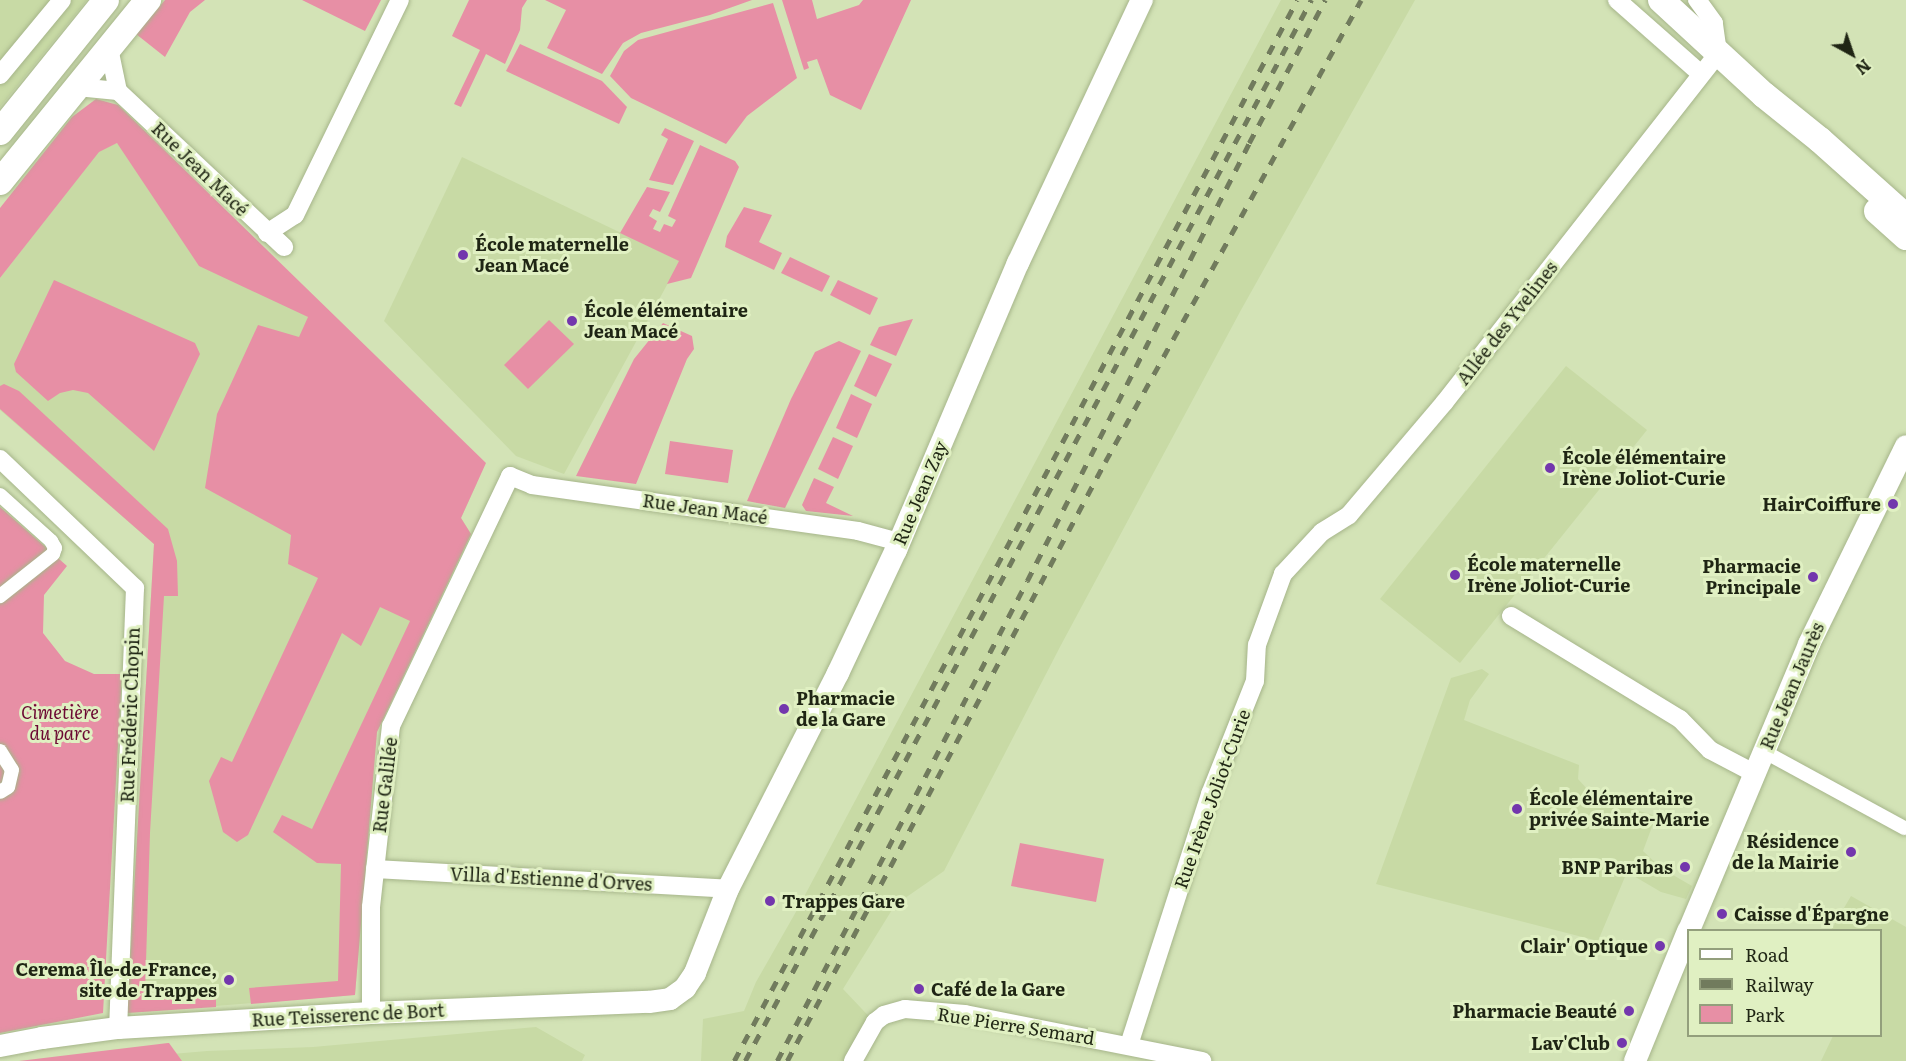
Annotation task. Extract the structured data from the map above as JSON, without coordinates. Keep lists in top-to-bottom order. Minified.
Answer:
{"streets":{"street":["Rue Jean Macé","Allée des Yvelines","Rue Jean Zay","Rue Jean Jaurès","Rue Frédéric Chopin","Rue Galilée","Rue Irène Joliot-Curie","Villa d'Estienne d'Orves","Rue Teisserenc de Bort","Rue Pierre Semard"]},"crossings":[["Rue Jean Macé","Rue Jean Zay"],["Rue Jean Macé","Rue Galilée"],["Allée des Yvelines","Rue Irène Joliot-Curie"],["Rue Jean Zay","Villa d'Estienne d'Orves"],["Rue Jean Zay","Rue Teisserenc de Bort"],["Rue Frédéric Chopin","Rue Teisserenc de Bort"],["Rue Galilée","Villa d'Estienne d'Orves"],["Rue Galilée","Rue Teisserenc de Bort"],["Rue Irène Joliot-Curie","Rue Pierre Semard"]],"parks":["Cimetière du parc"],"places":["École maternelle Jean Macé","École élémentaire Jean Macé","École élémentaire Irène Joliot-Curie","HairCoiffure","École maternelle Irène Joliot-Curie","Pharmacie Principale","Pharmacie de la Gare","École élémentaire privée Sainte-Marie","Résidence de la Mairie","BNP Paribas","Trappes Gare","Caisse d'Épargne","Clair' Optique","Cerema Île-de-France, site de Trappes","Café de la Gare","Pharmacie Beauté","Lav'Club"],"legend":["Road","Railway","Park"],"north":"bottom right"}
